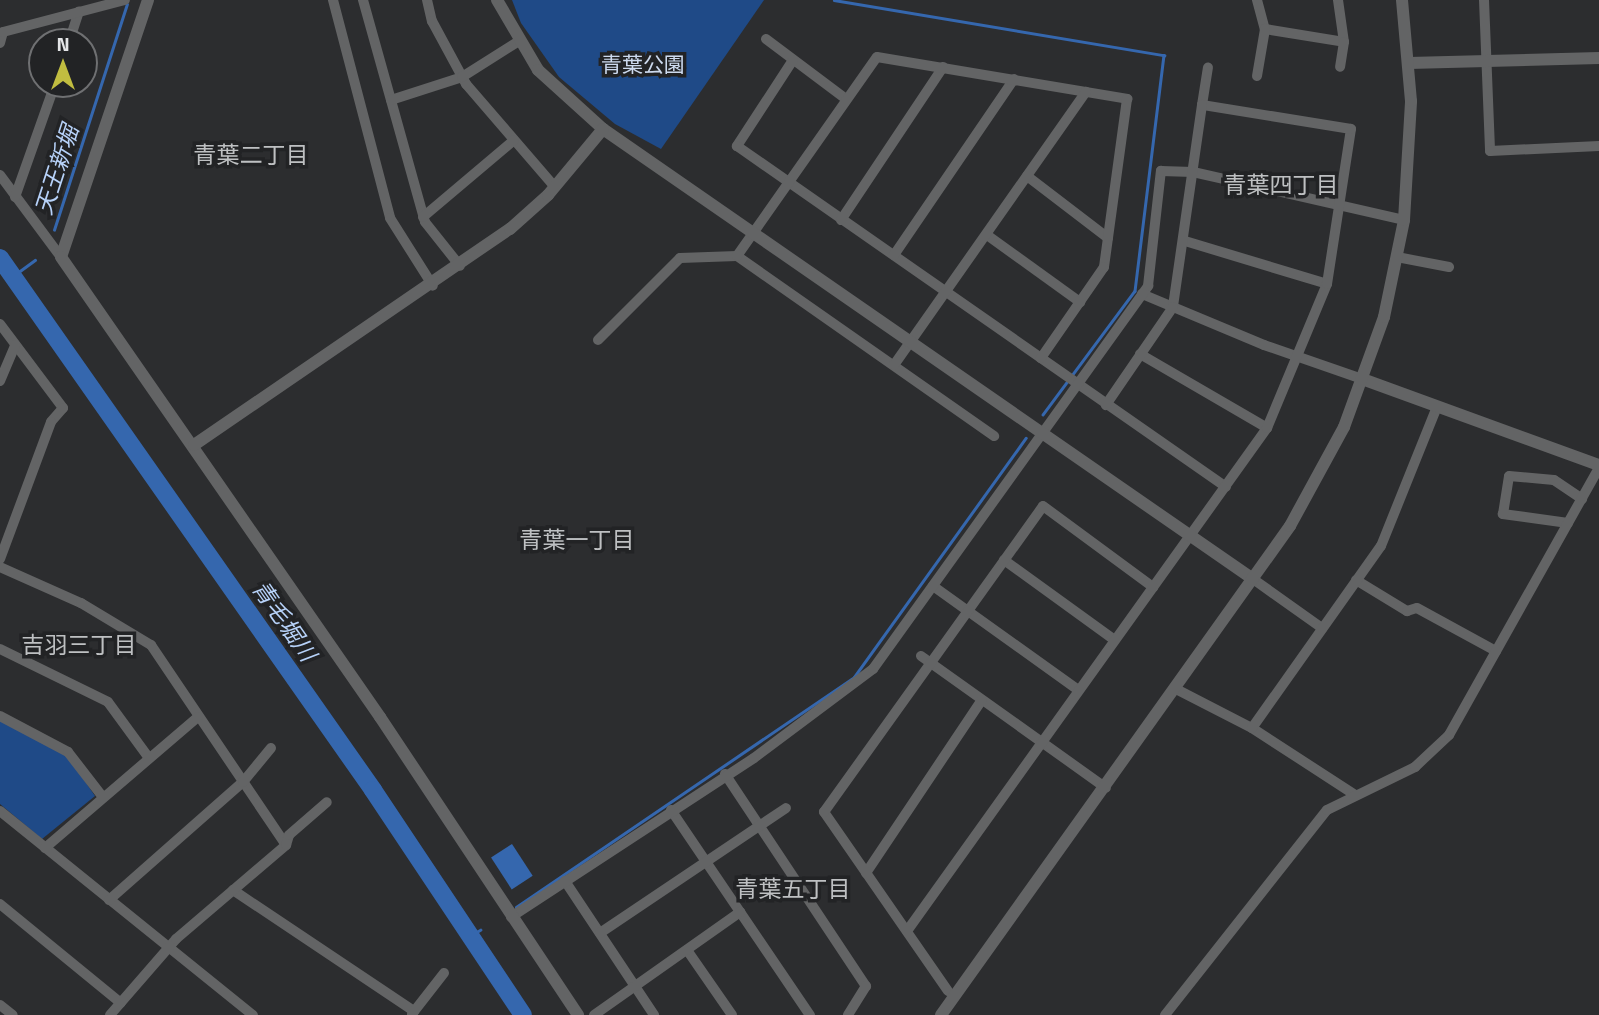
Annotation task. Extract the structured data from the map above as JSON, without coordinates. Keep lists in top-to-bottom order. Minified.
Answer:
{"districts":["青葉二丁目","青葉四丁目","青葉一丁目","吉羽三丁目","青葉五丁目"],"water":["天王新堀","青毛堀川"],"parks":["青葉公園"],"north":"top"}
